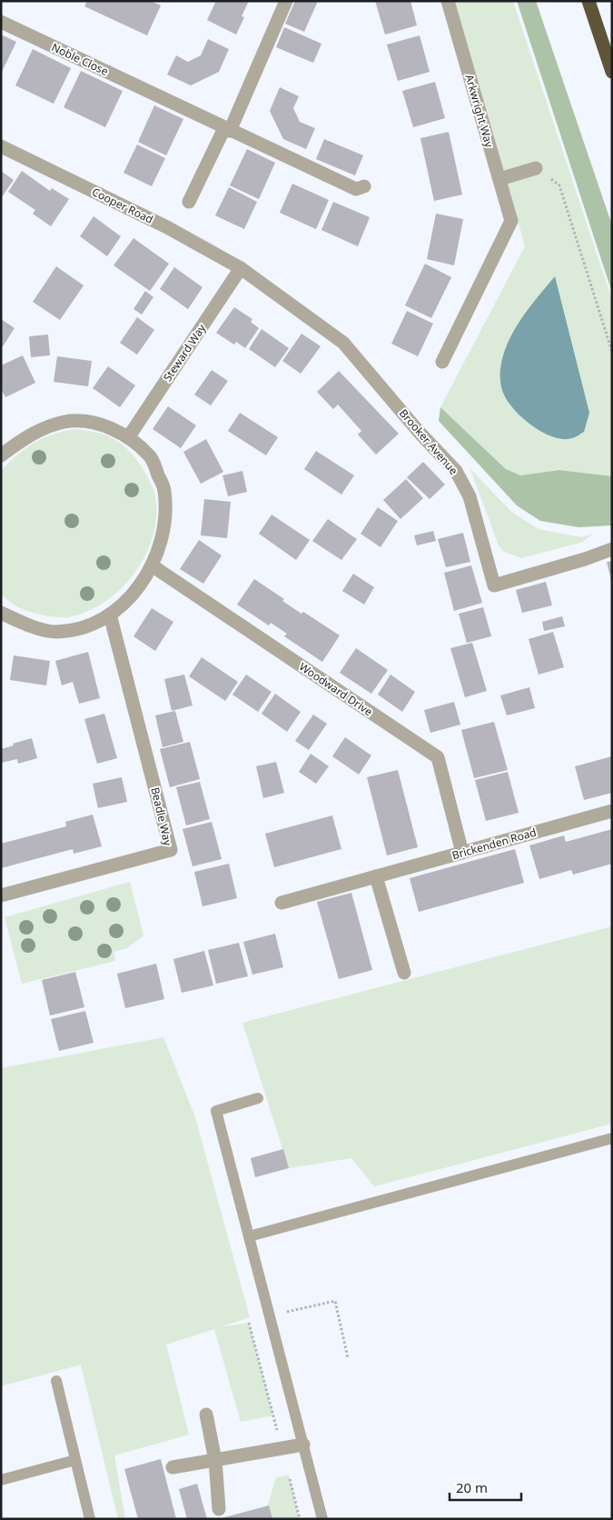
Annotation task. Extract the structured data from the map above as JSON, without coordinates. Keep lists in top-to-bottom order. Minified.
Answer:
{"streets":{"street":["Noble Close","Arkwright Way","Cooper Road","Steward Way","Brooker Avenue","Woodward Drive","Beadle Way","Brickenden Road"]},"crossings":[["Cooper Road","Steward Way"],["Cooper Road","Brooker Avenue"],["Steward Way","Brooker Avenue"],["Woodward Drive","Brickenden Road"]],"scale_bar":"20 m"}
